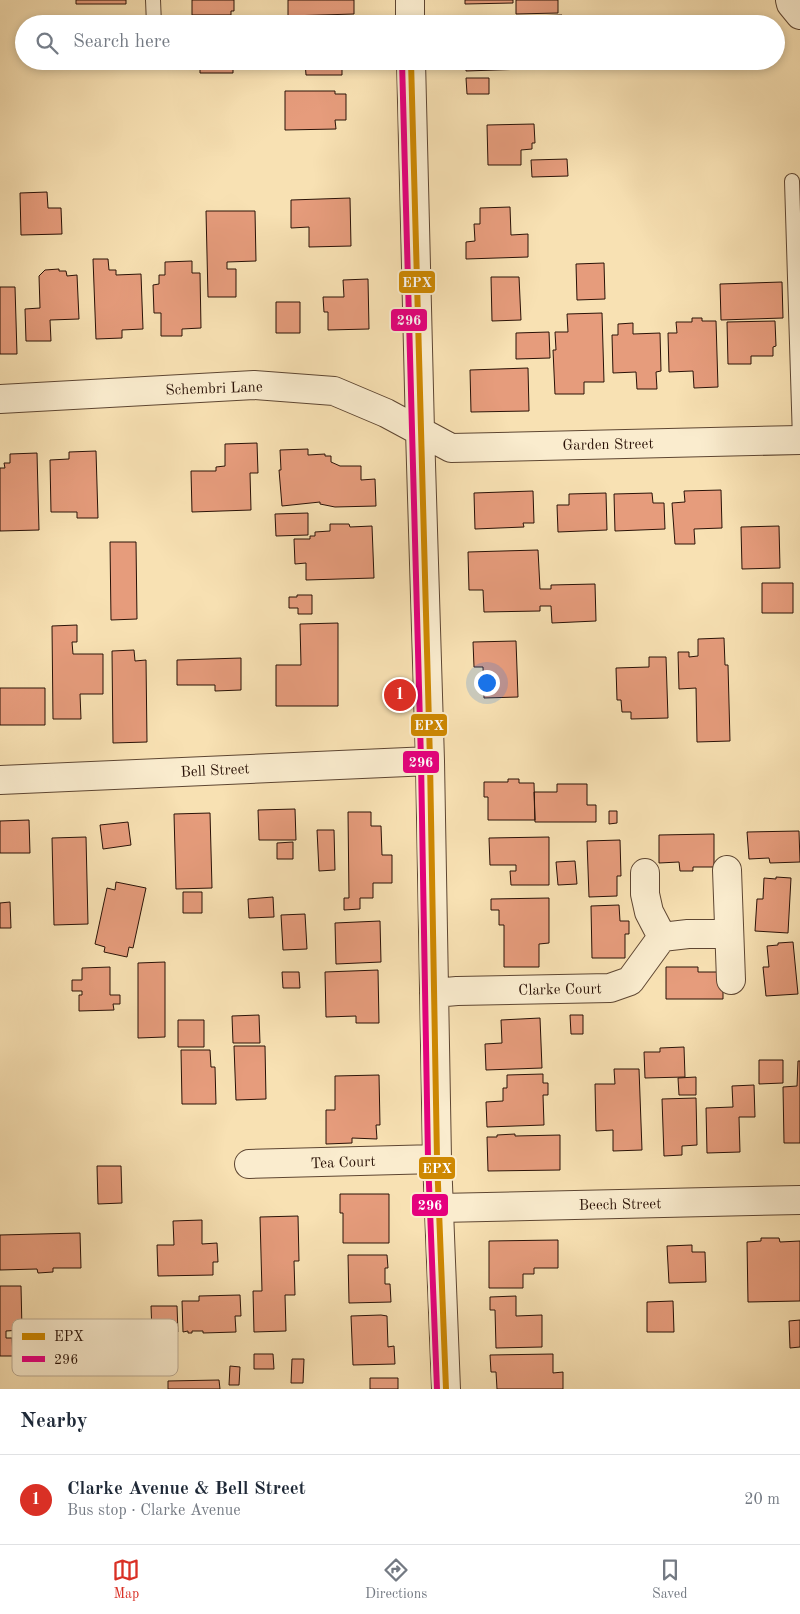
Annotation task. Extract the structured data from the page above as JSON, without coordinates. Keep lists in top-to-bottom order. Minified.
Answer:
{"streets":{"street":["Schembri Lane","Garden Street","Bell Street","Clarke Court","Tea Court","Beech Street"]},"crossings":[["Schembri Lane","Garden Street"]],"lines":["transit line EPX","transit line 296"],"legend":["EPX","296"],"page":{"search":"Search here","pins":"1","heading":"Nearby","list":[{"mark":"1","name":"Clarke Avenue & Bell Street","note":"Bus stop · Clarke Avenue","value":"20 m"}],"nav":["Map","Directions","Saved"]}}
